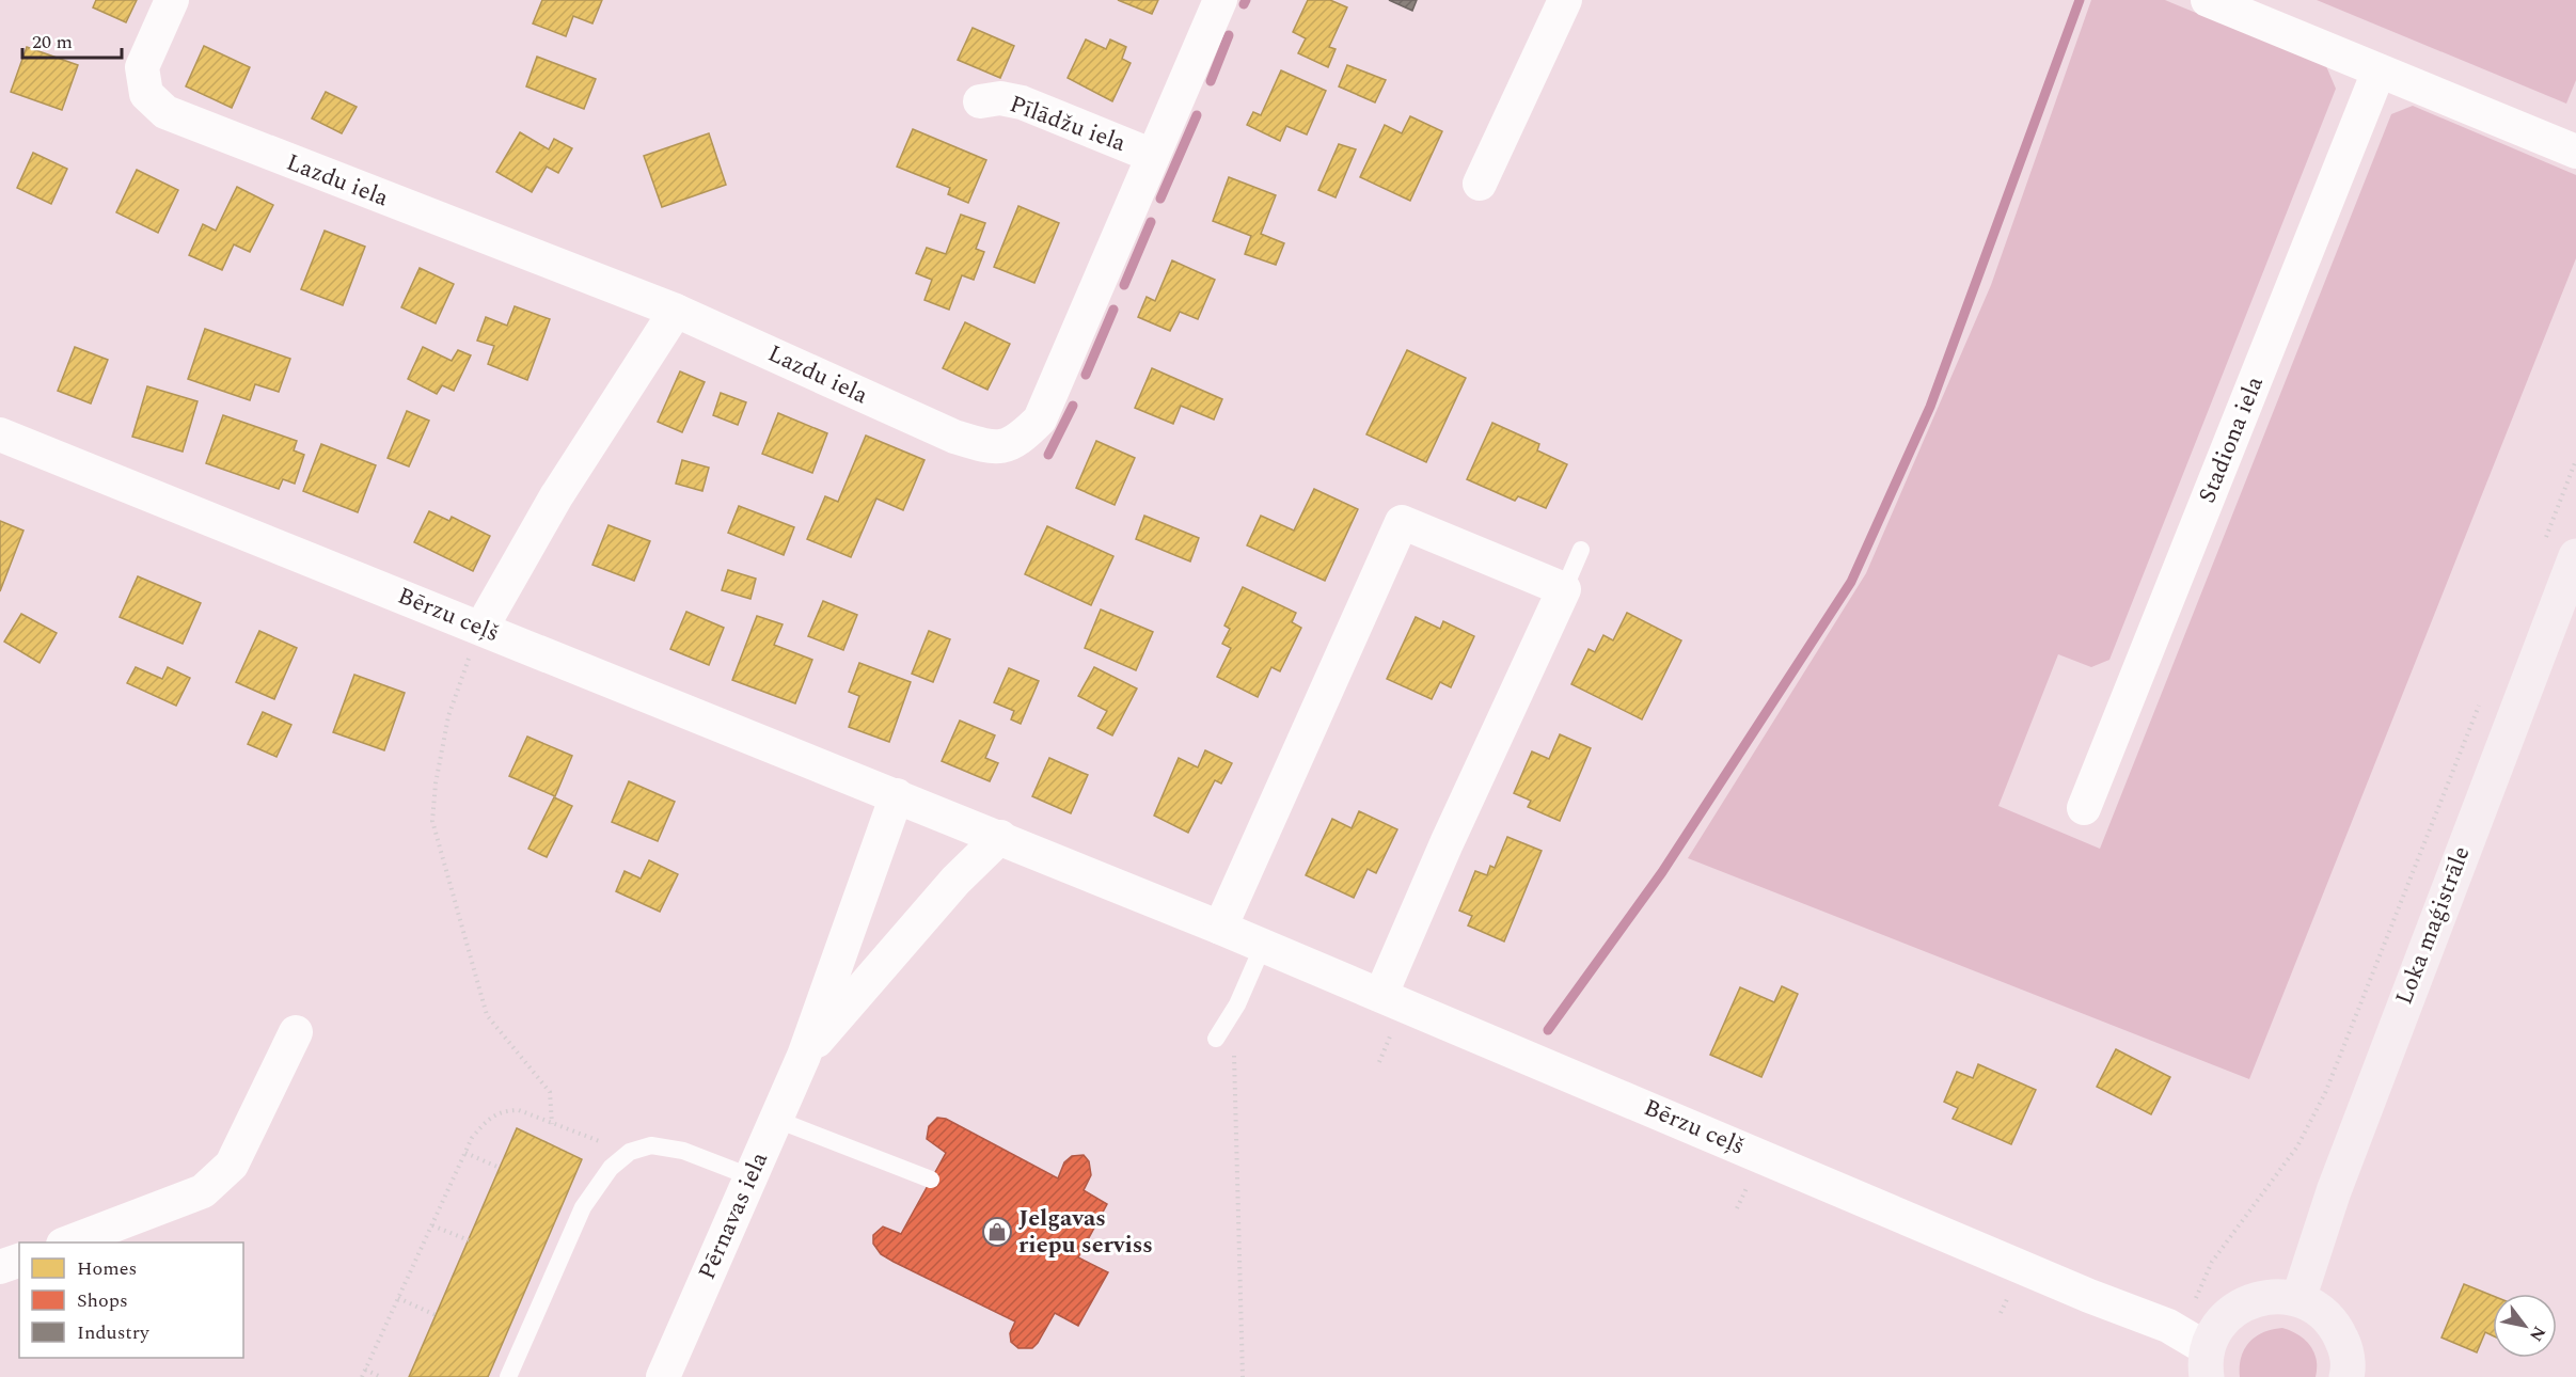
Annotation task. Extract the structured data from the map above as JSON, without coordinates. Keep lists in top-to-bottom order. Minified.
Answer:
{"streets":{"main road":["Loka maģistrāle"],"street":["Pīlādžu iela","Lazdu iela","Stadiona iela","Bērzu ceļš","Pērnavas iela"]},"crossings":[["Pīlādžu iela","Lazdu iela"],["Bērzu ceļš","Pērnavas iela"]],"places":{"shop":["Jelgavas riepu serviss"]},"legend":["Homes","Shops","Industry"],"scale_bar":"20 m","north":"bottom right"}
